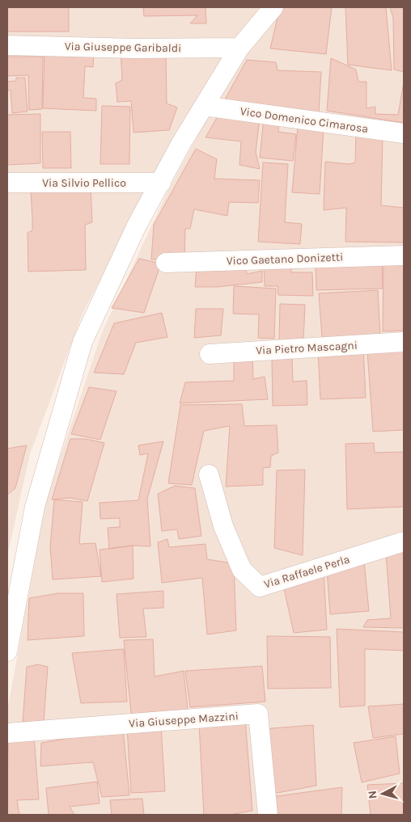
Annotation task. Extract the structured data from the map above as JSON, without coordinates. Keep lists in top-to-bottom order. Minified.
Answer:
{"streets":{"street":["Via Giuseppe Garibaldi","Vico Domenico Cimarosa","Via Silvio Pellico","Vico Gaetano Donizetti","Via Pietro Mascagni","Via Raffaele Perla","Via Giuseppe Mazzini"]},"north":"left"}
